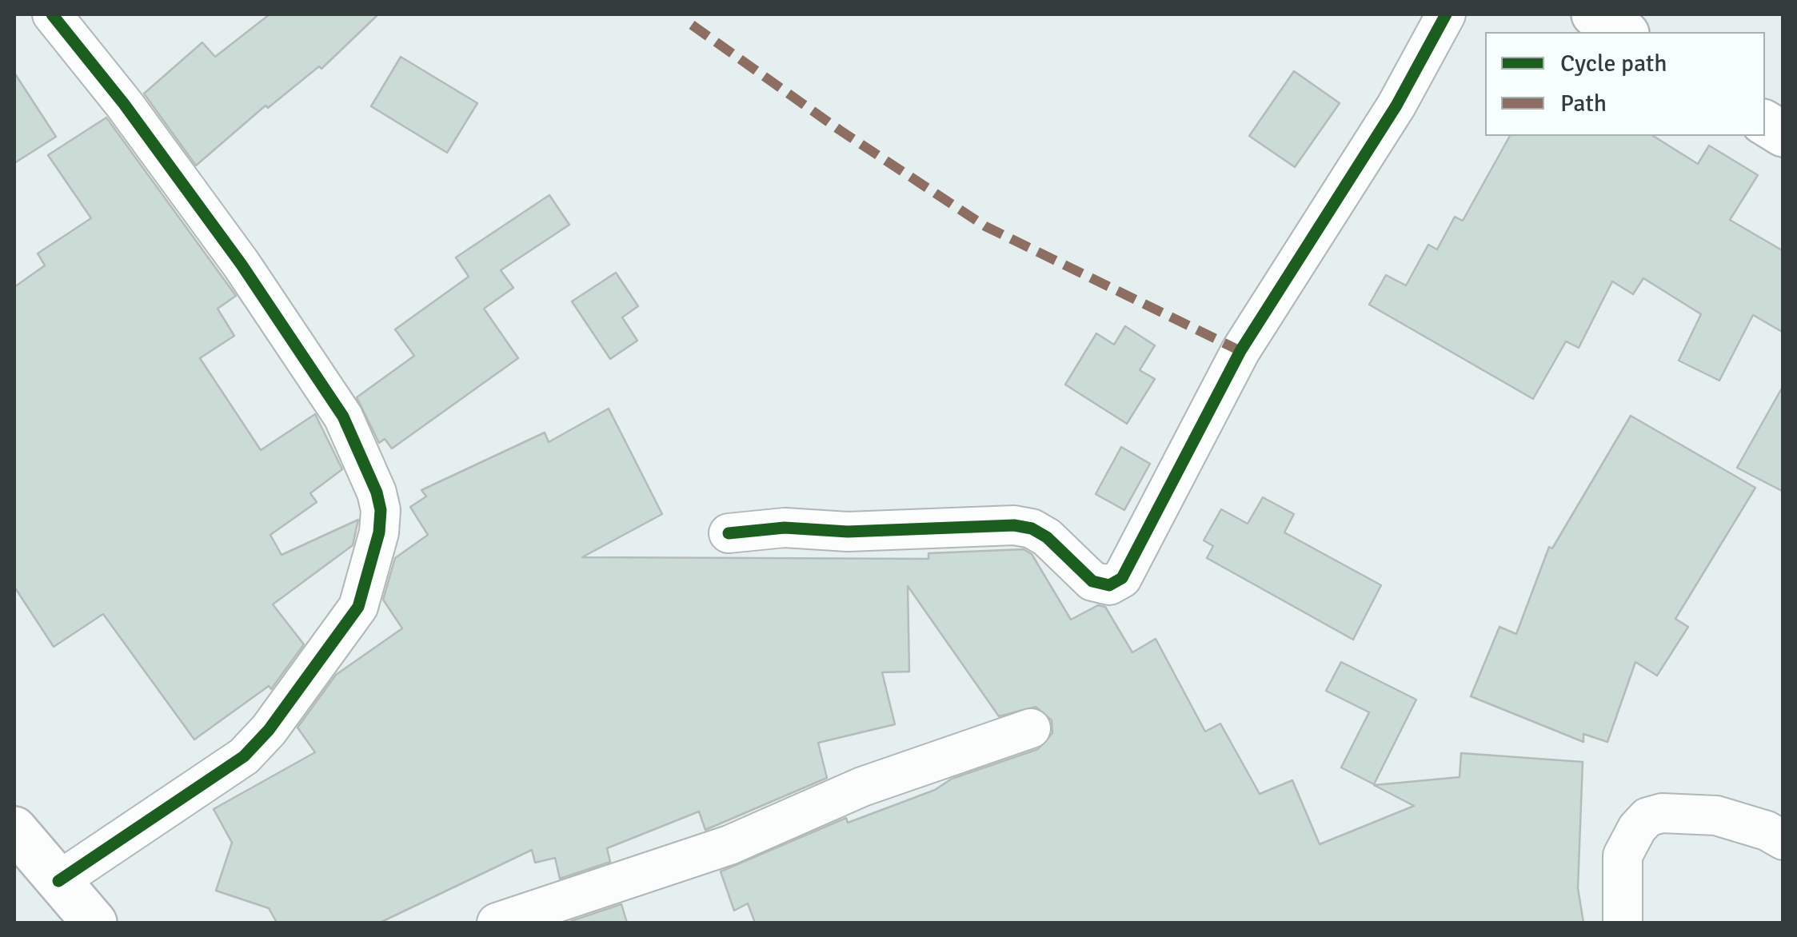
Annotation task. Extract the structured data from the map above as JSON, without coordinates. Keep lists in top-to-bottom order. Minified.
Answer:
{"legend":["Cycle path","Path"]}
